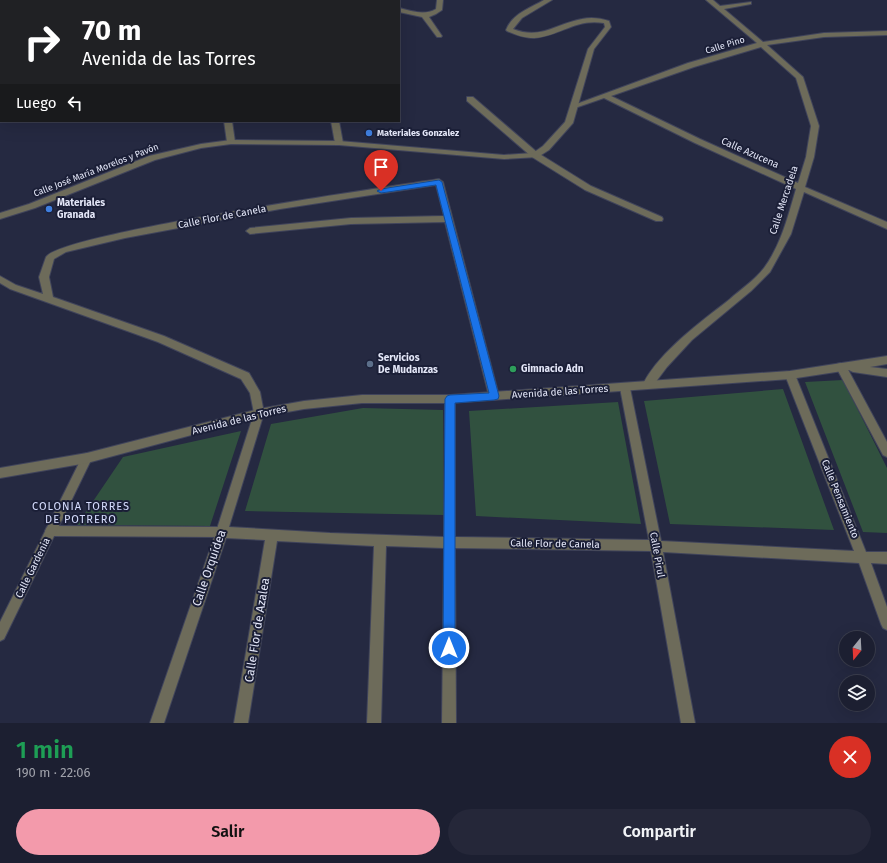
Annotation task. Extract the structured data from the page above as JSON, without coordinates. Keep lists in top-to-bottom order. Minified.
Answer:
{"streets":{"street":["Calle Pino","Calle Azucena","Calle José María Morelos y Pavón","Calle Mercadela","Calle Flor de Canela","Avenida de las Torres","Calle Pensamiento","Calle Pirul","Calle Gardenia","Calle Orquídea","Calle Flor de Azalea"]},"crossings":[["Calle Pino","Calle Azucena"],["Calle Pino","Calle Mercadela"],["Calle Azucena","Calle Mercadela"],["Calle Mercadela","Avenida de las Torres"],["Calle Flor de Canela","Calle Pensamiento"],["Calle Flor de Canela","Calle Pirul"],["Calle Flor de Canela","Calle Gardenia"],["Calle Flor de Canela","Calle Orquídea"],["Calle Flor de Canela","Calle Flor de Azalea"],["Avenida de las Torres","Calle Pensamiento"],["Avenida de las Torres","Calle Pirul"],["Avenida de las Torres","Calle Gardenia"],["Avenida de las Torres","Calle Orquídea"]],"districts":["COLONIA TORRES DE POTRERO"],"places":["Materiales Gonzalez","Materiales Granada","Servicios De Mudanzas","Gimnacio Adn"],"north":"bottom","page":{"turn":["70 m","Avenida de las Torres"],"then":"Luego","heading":["1 min","190 m · 22:06"],"buttons":["Salir","Compartir"]}}
